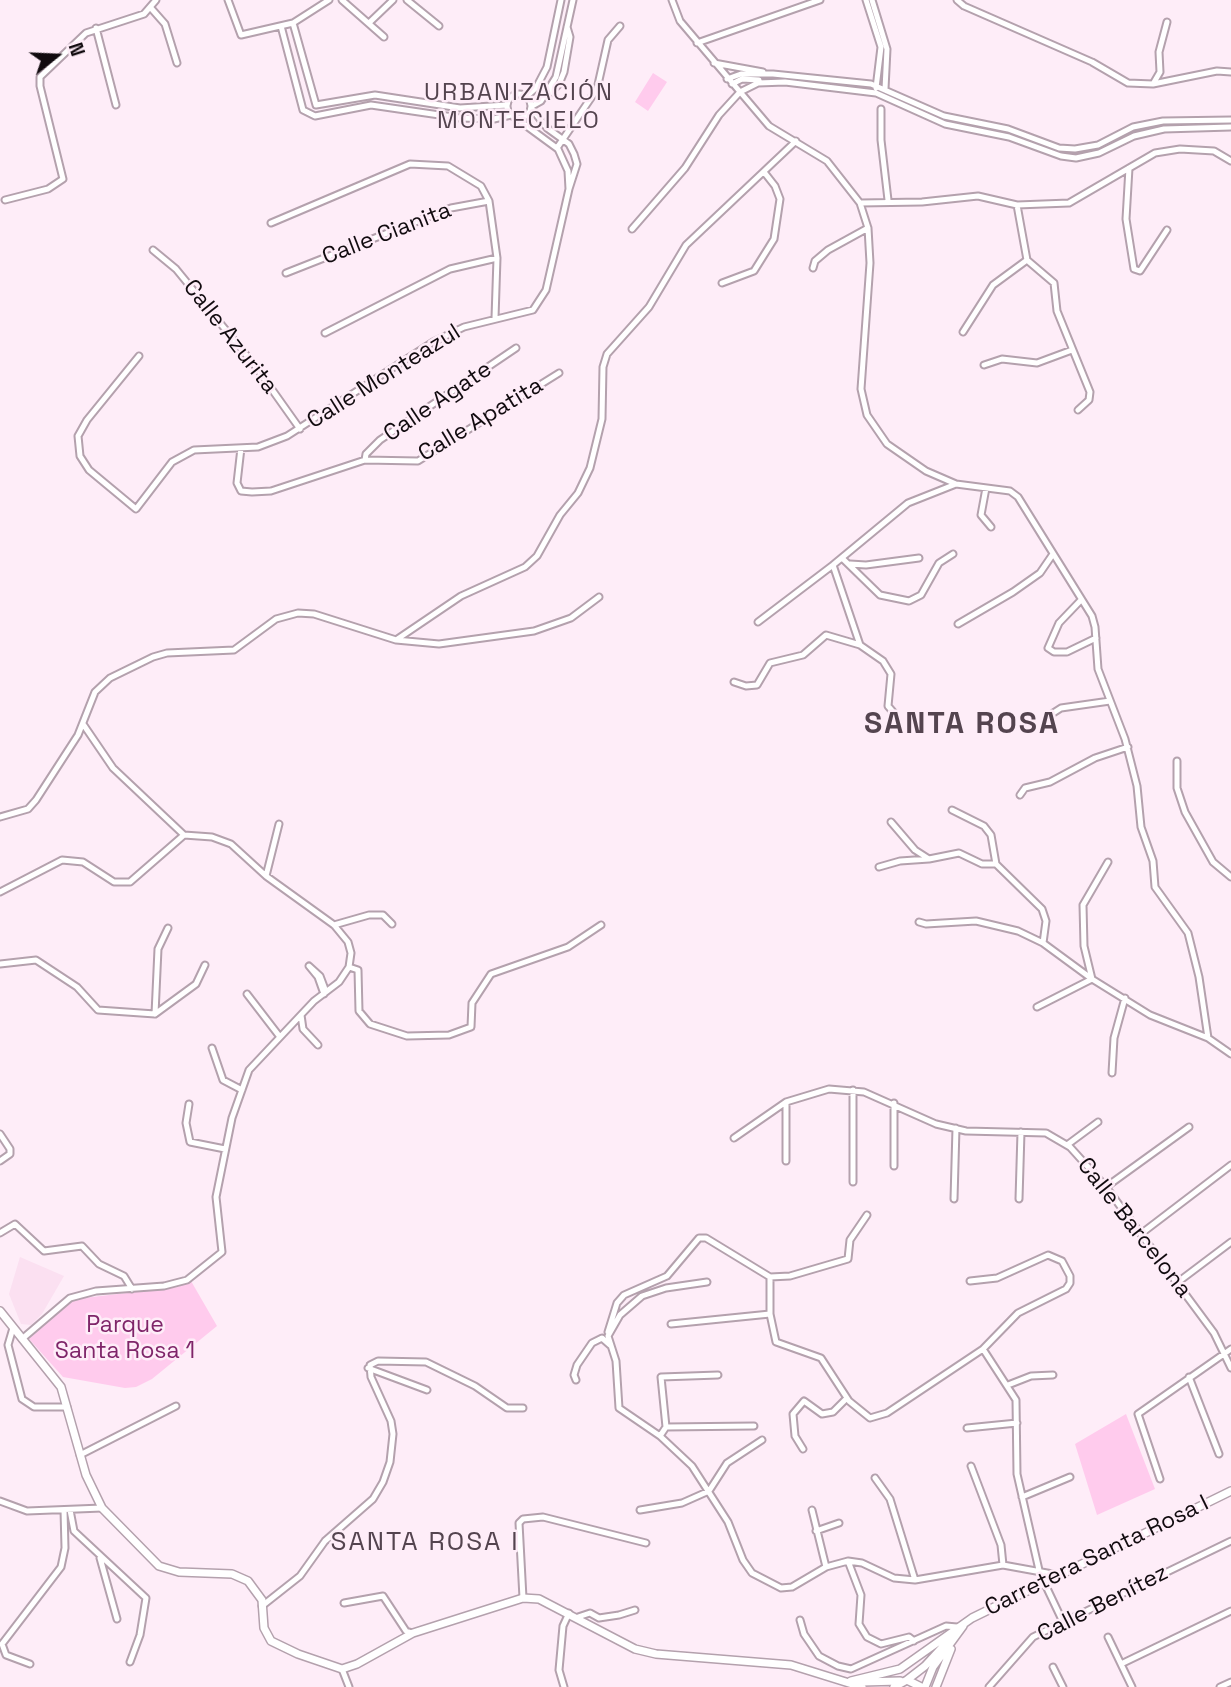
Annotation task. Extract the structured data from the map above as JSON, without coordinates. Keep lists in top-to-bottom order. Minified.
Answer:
{"streets":{"street":["Calle Cianita","Calle Azurita","Calle Monteazul","Calle Agate","Calle Apatita","Calle Barcelona","Carretera Santa Rosa I","Calle Benítez"]},"crossings":[["Calle Azurita","Calle Monteazul"],["Calle Monteazul","Calle Apatita"],["Calle Agate","Calle Apatita"]],"districts":["URBANIZACIÓN MONTECIELO","SANTA ROSA","SANTA ROSA I"],"parks":["Parque Santa Rosa 1"],"north":"right"}
